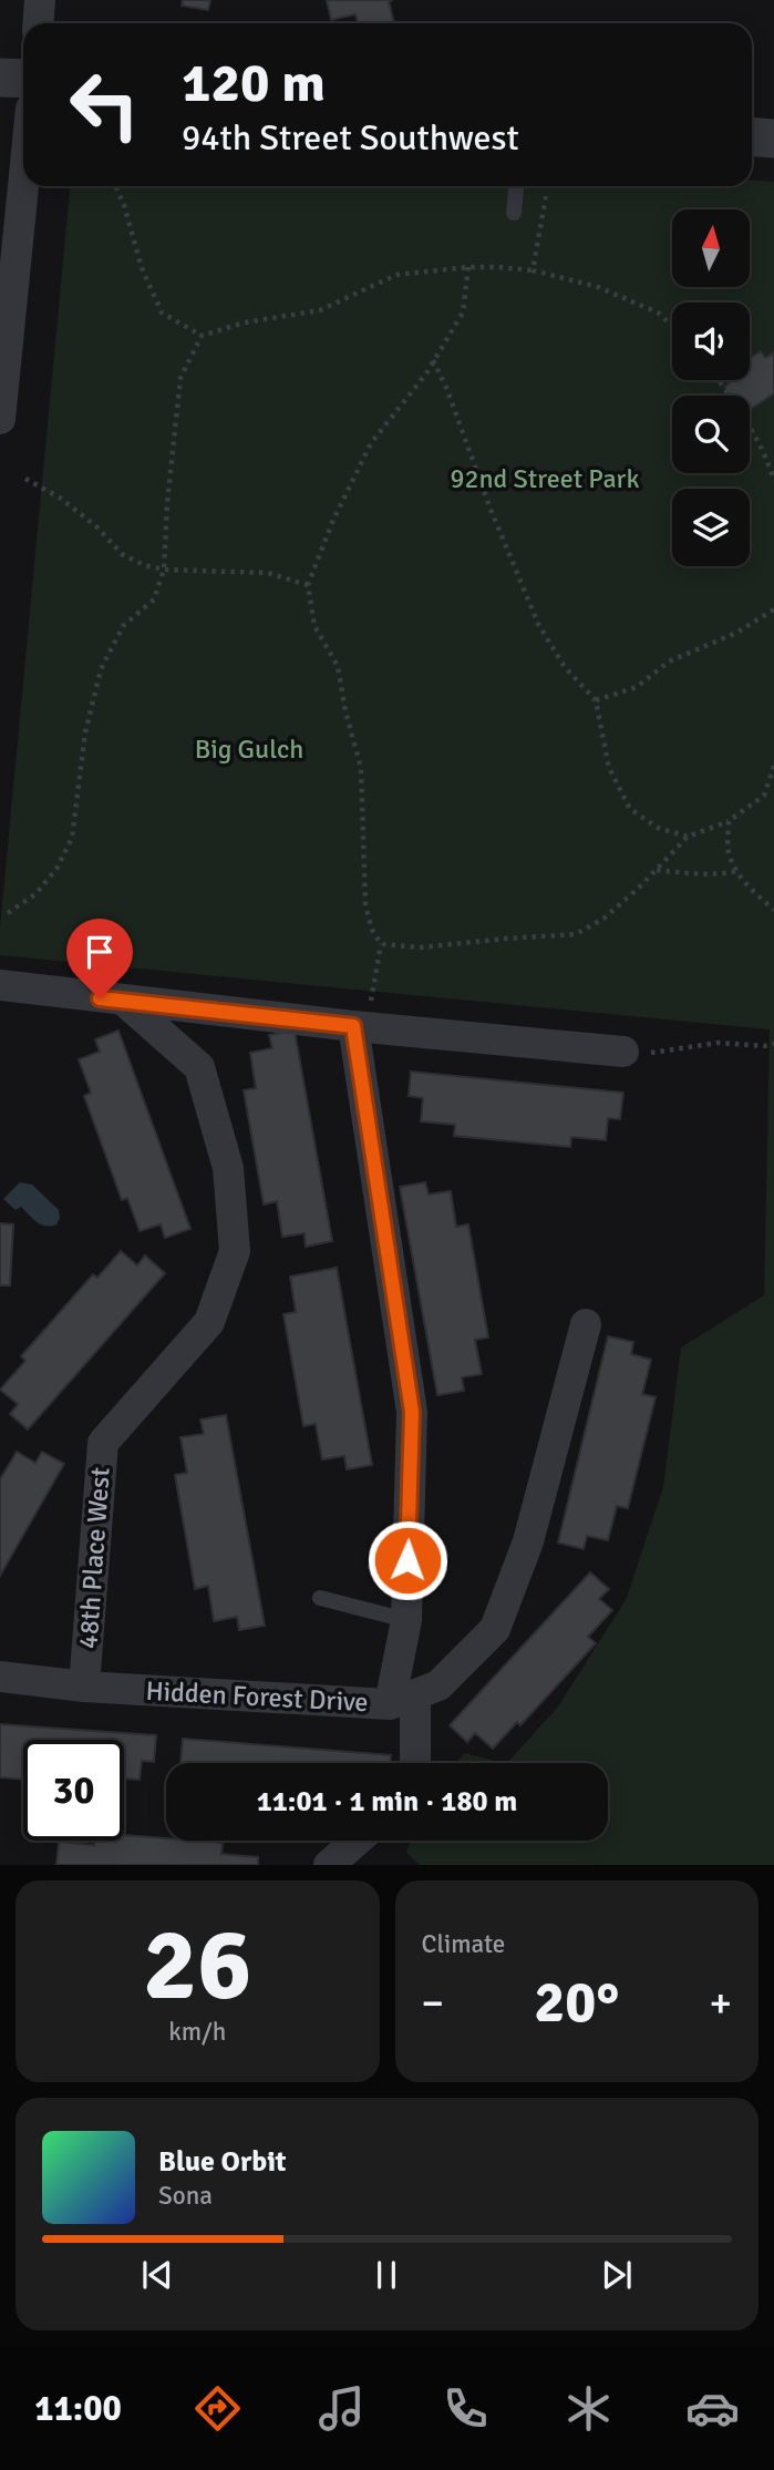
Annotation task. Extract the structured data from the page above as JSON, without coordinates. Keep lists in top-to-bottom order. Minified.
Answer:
{"streets":{"street":["48th Place West","Hidden Forest Drive"]},"crossings":[["48th Place West","Hidden Forest Drive"]],"parks":["92nd Street Park","Big Gulch"],"north":"top","page":{"turn":["120 m","94th Street Southwest"],"limit":"30","trip":"11:01 · 1 min · 180 m","tile":[["26","km/h"],"Climate"],"heat":["−","20°","+"],"song":["Blue Orbit","Sona"],"tabs":"11:00"}}
